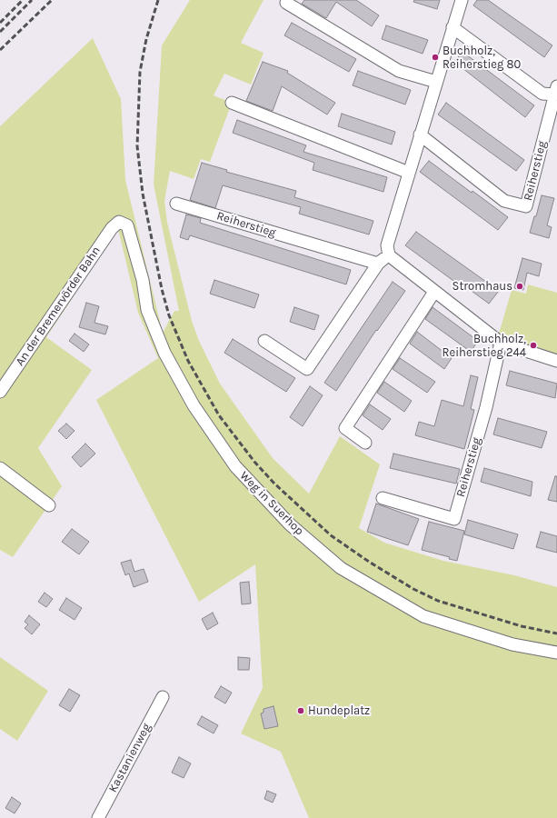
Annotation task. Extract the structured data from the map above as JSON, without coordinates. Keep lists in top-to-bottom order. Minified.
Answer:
{"streets":{"street":["Reiherstieg","An der Bremervörder Bahn","Weg in Suerhop","Kastanienweg"]},"crossings":[["An der Bremervörder Bahn","Weg in Suerhop"]],"places":["Buchholz, Reiherstieg 80","Stromhaus","Buchholz, Reiherstieg 244","Hundeplatz"]}
